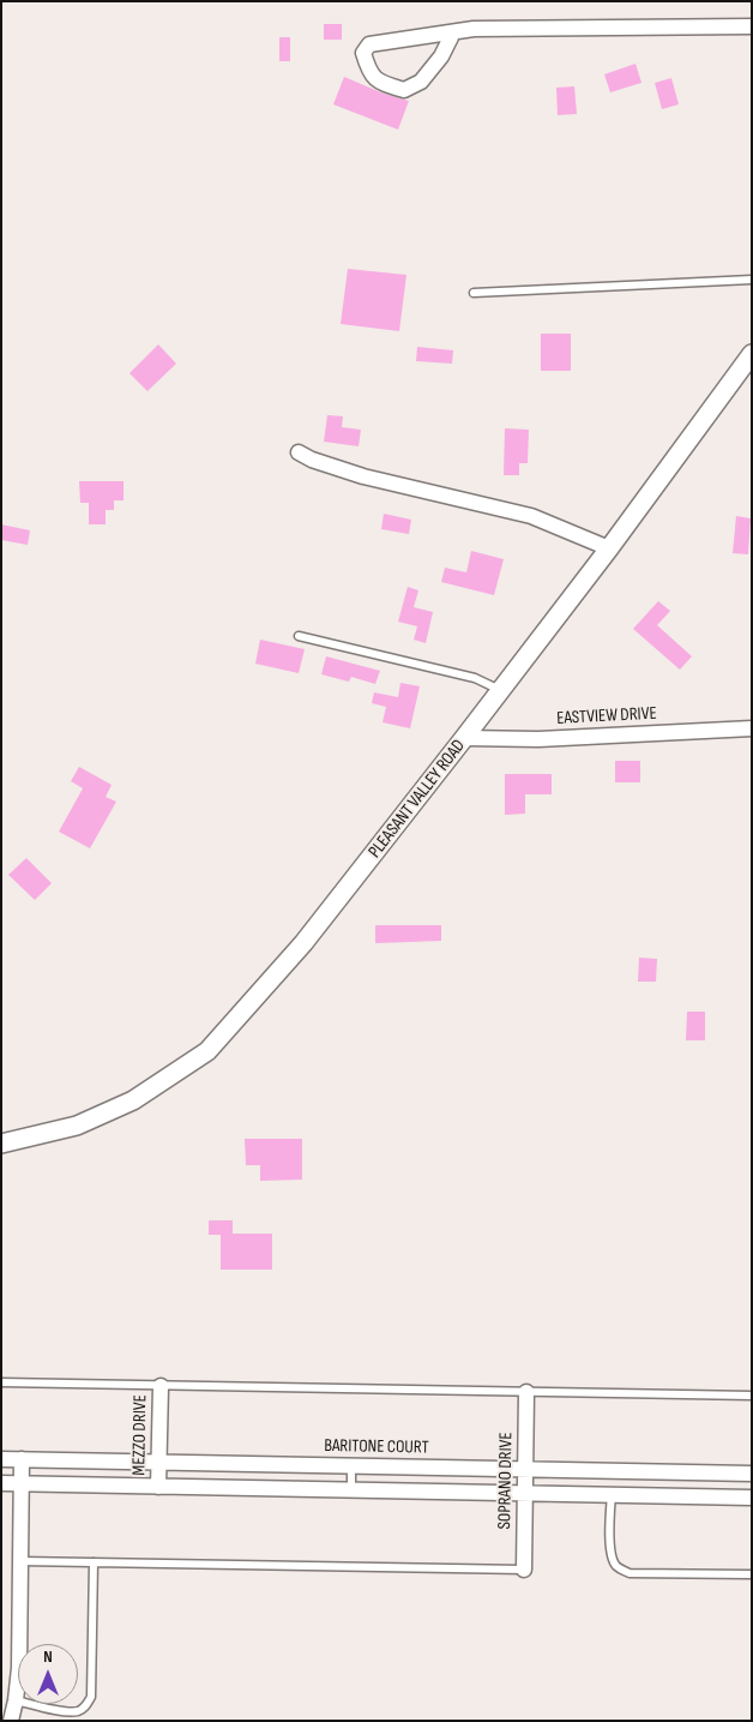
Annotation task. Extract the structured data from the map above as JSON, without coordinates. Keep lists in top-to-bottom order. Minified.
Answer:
{"streets":{"street":["EASTVIEW DRIVE","PLEASANT VALLEY ROAD","MEZZO DRIVE","BARITONE COURT","SOPRANO DRIVE"]},"crossings":[["EASTVIEW DRIVE","PLEASANT VALLEY ROAD"],["MEZZO DRIVE","BARITONE COURT"],["BARITONE COURT","SOPRANO DRIVE"]],"north":"top"}
